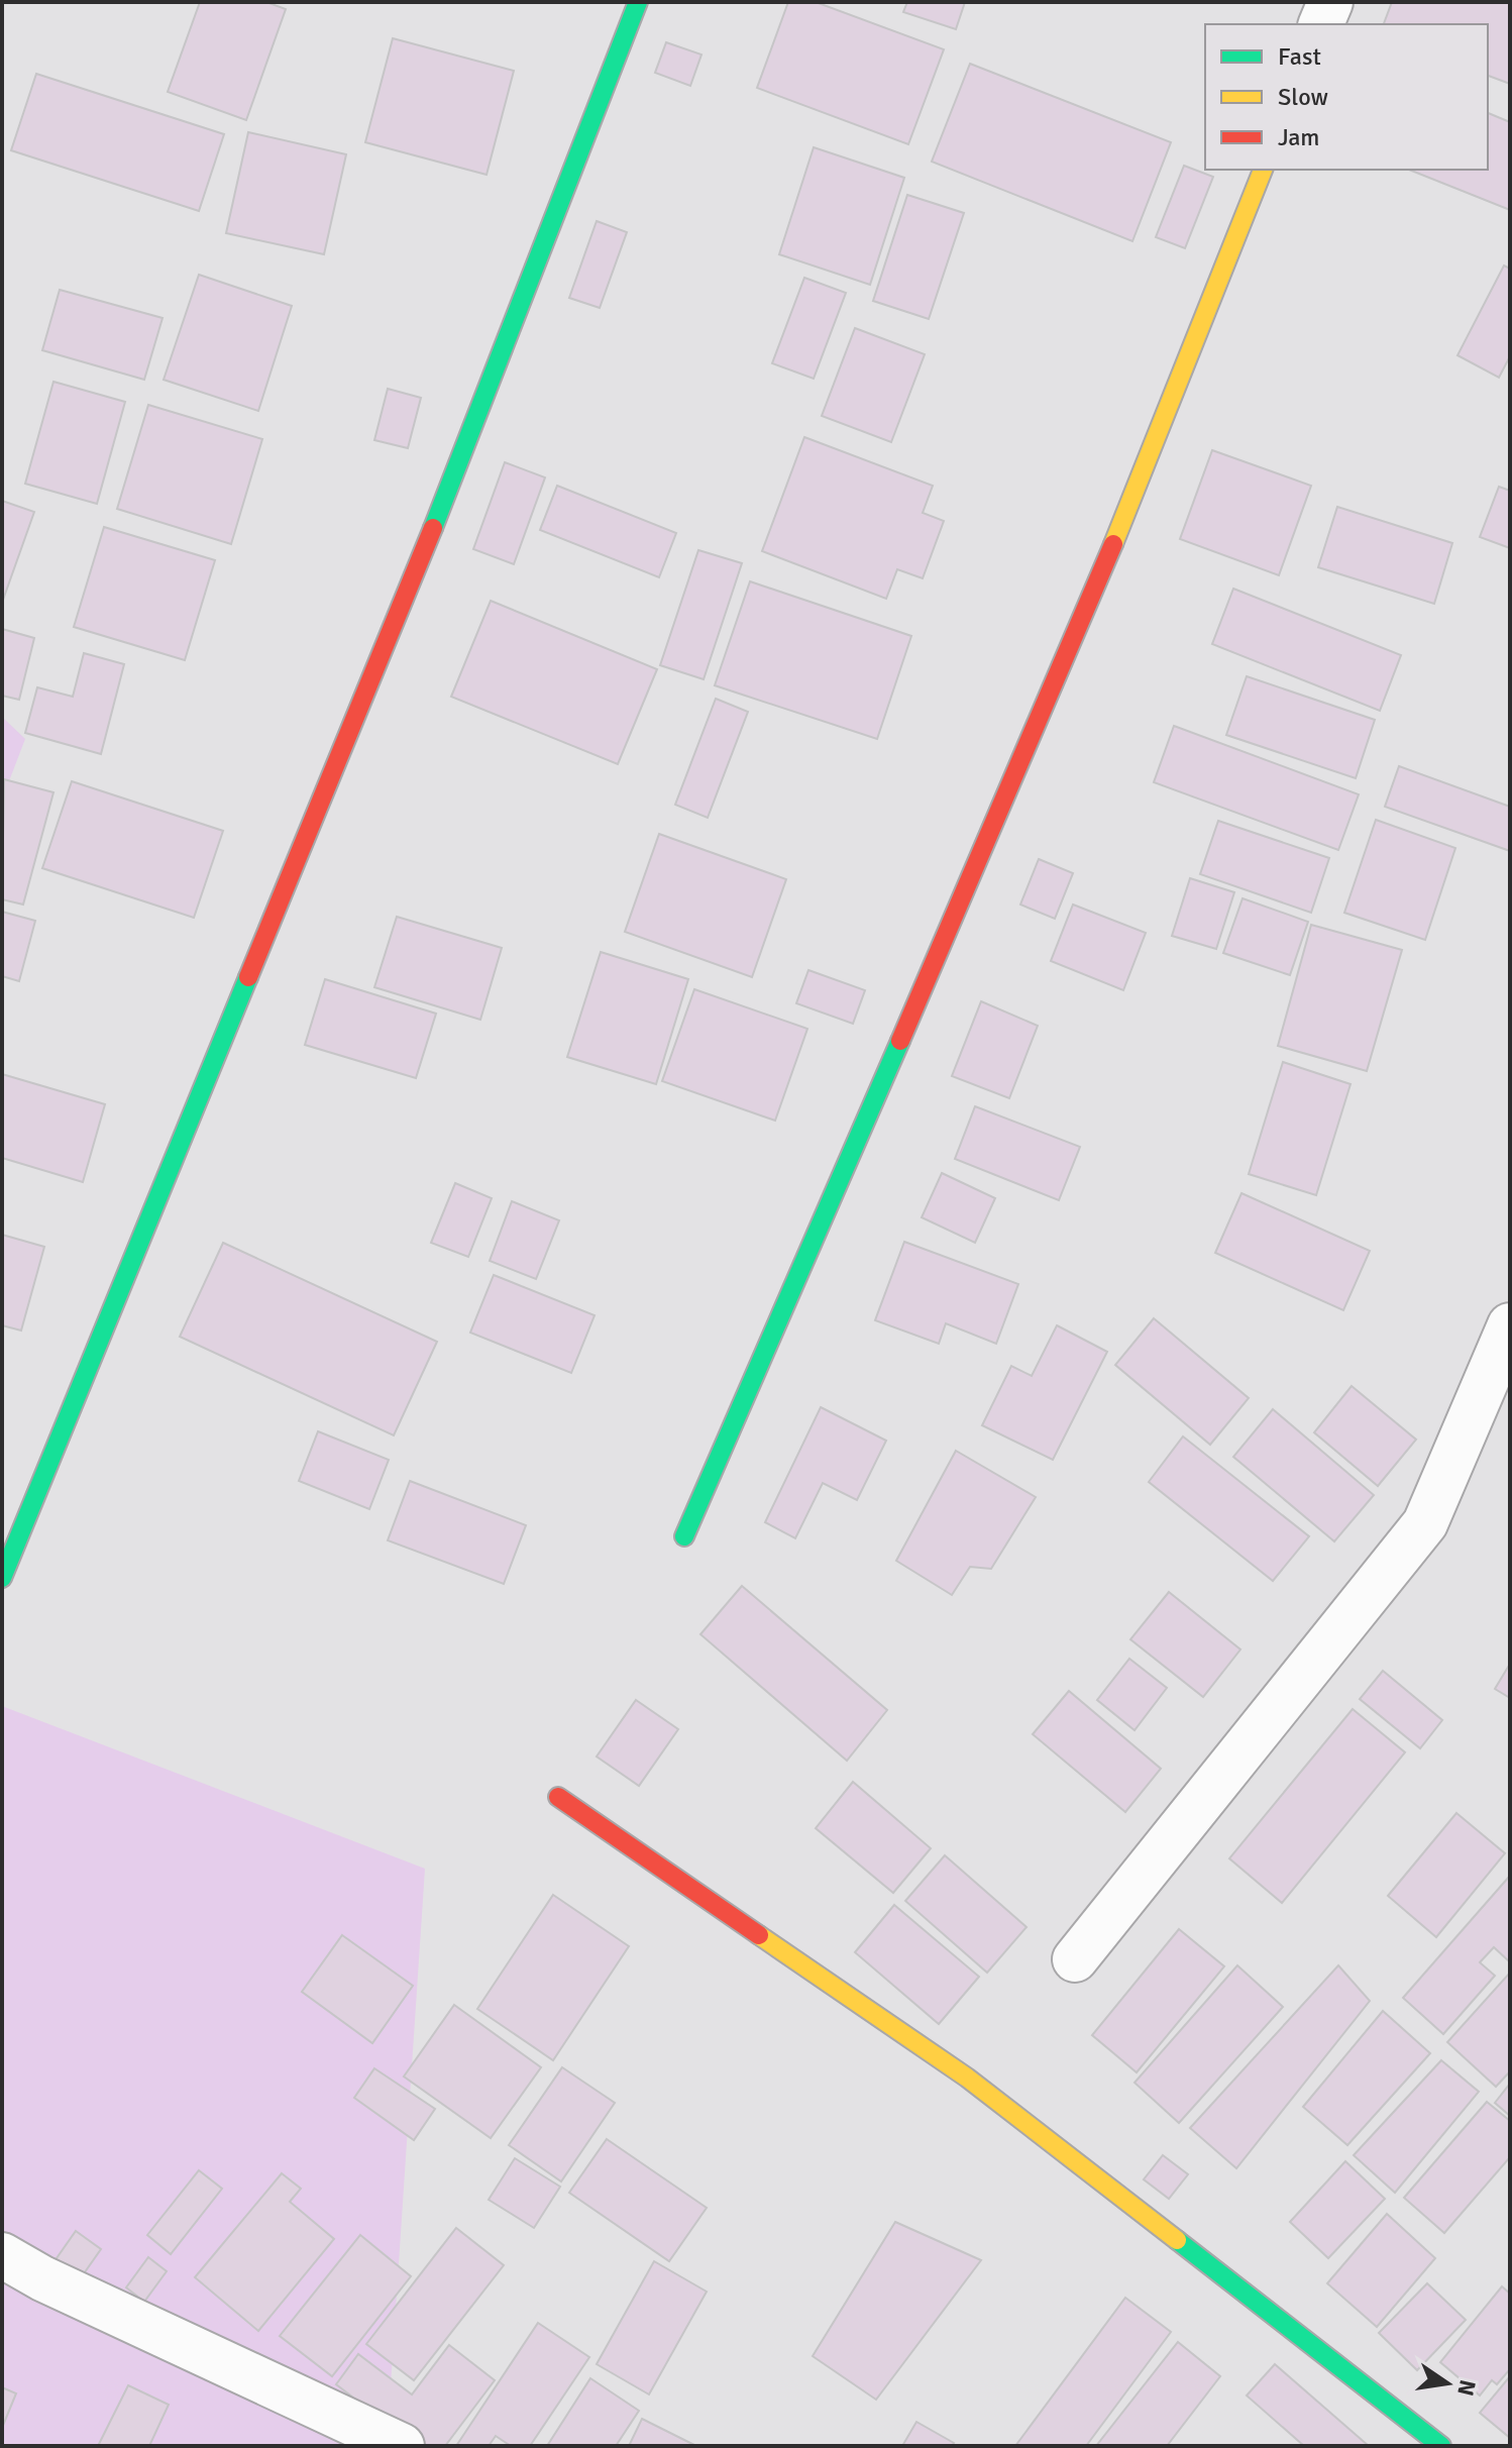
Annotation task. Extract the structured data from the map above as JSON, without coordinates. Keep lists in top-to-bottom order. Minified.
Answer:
{"legend":["Fast","Slow","Jam"],"north":"right"}
